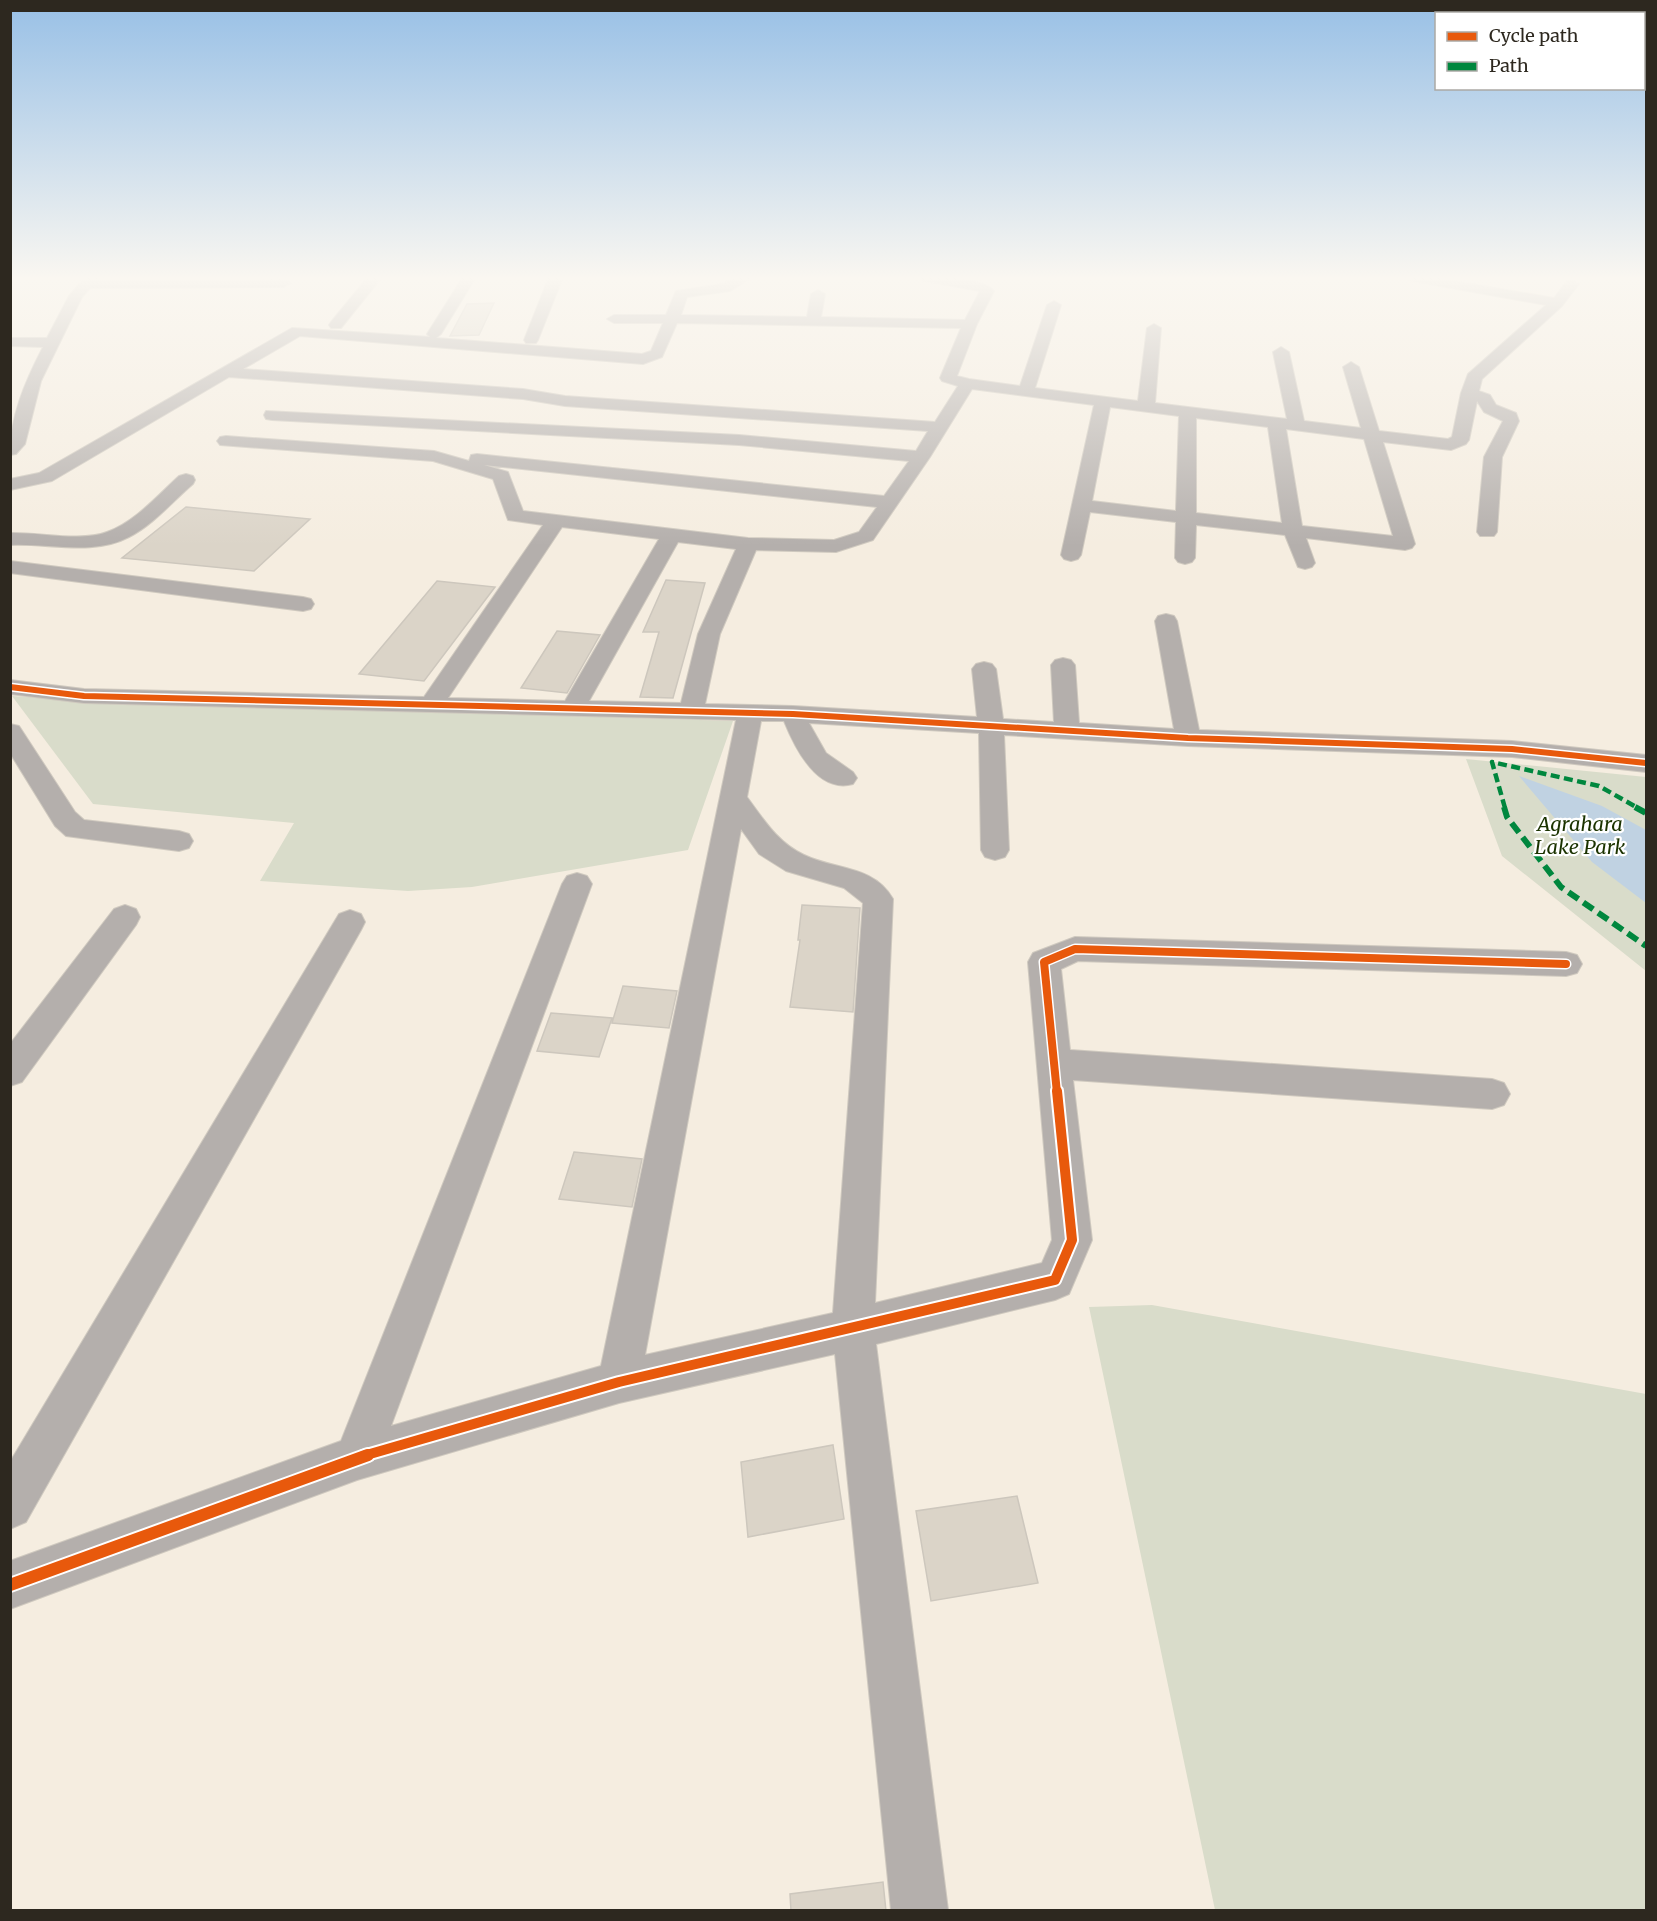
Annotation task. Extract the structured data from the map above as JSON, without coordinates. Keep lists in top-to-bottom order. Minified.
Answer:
{"parks":["Agrahara Lake Park"],"legend":["Cycle path","Path"]}
